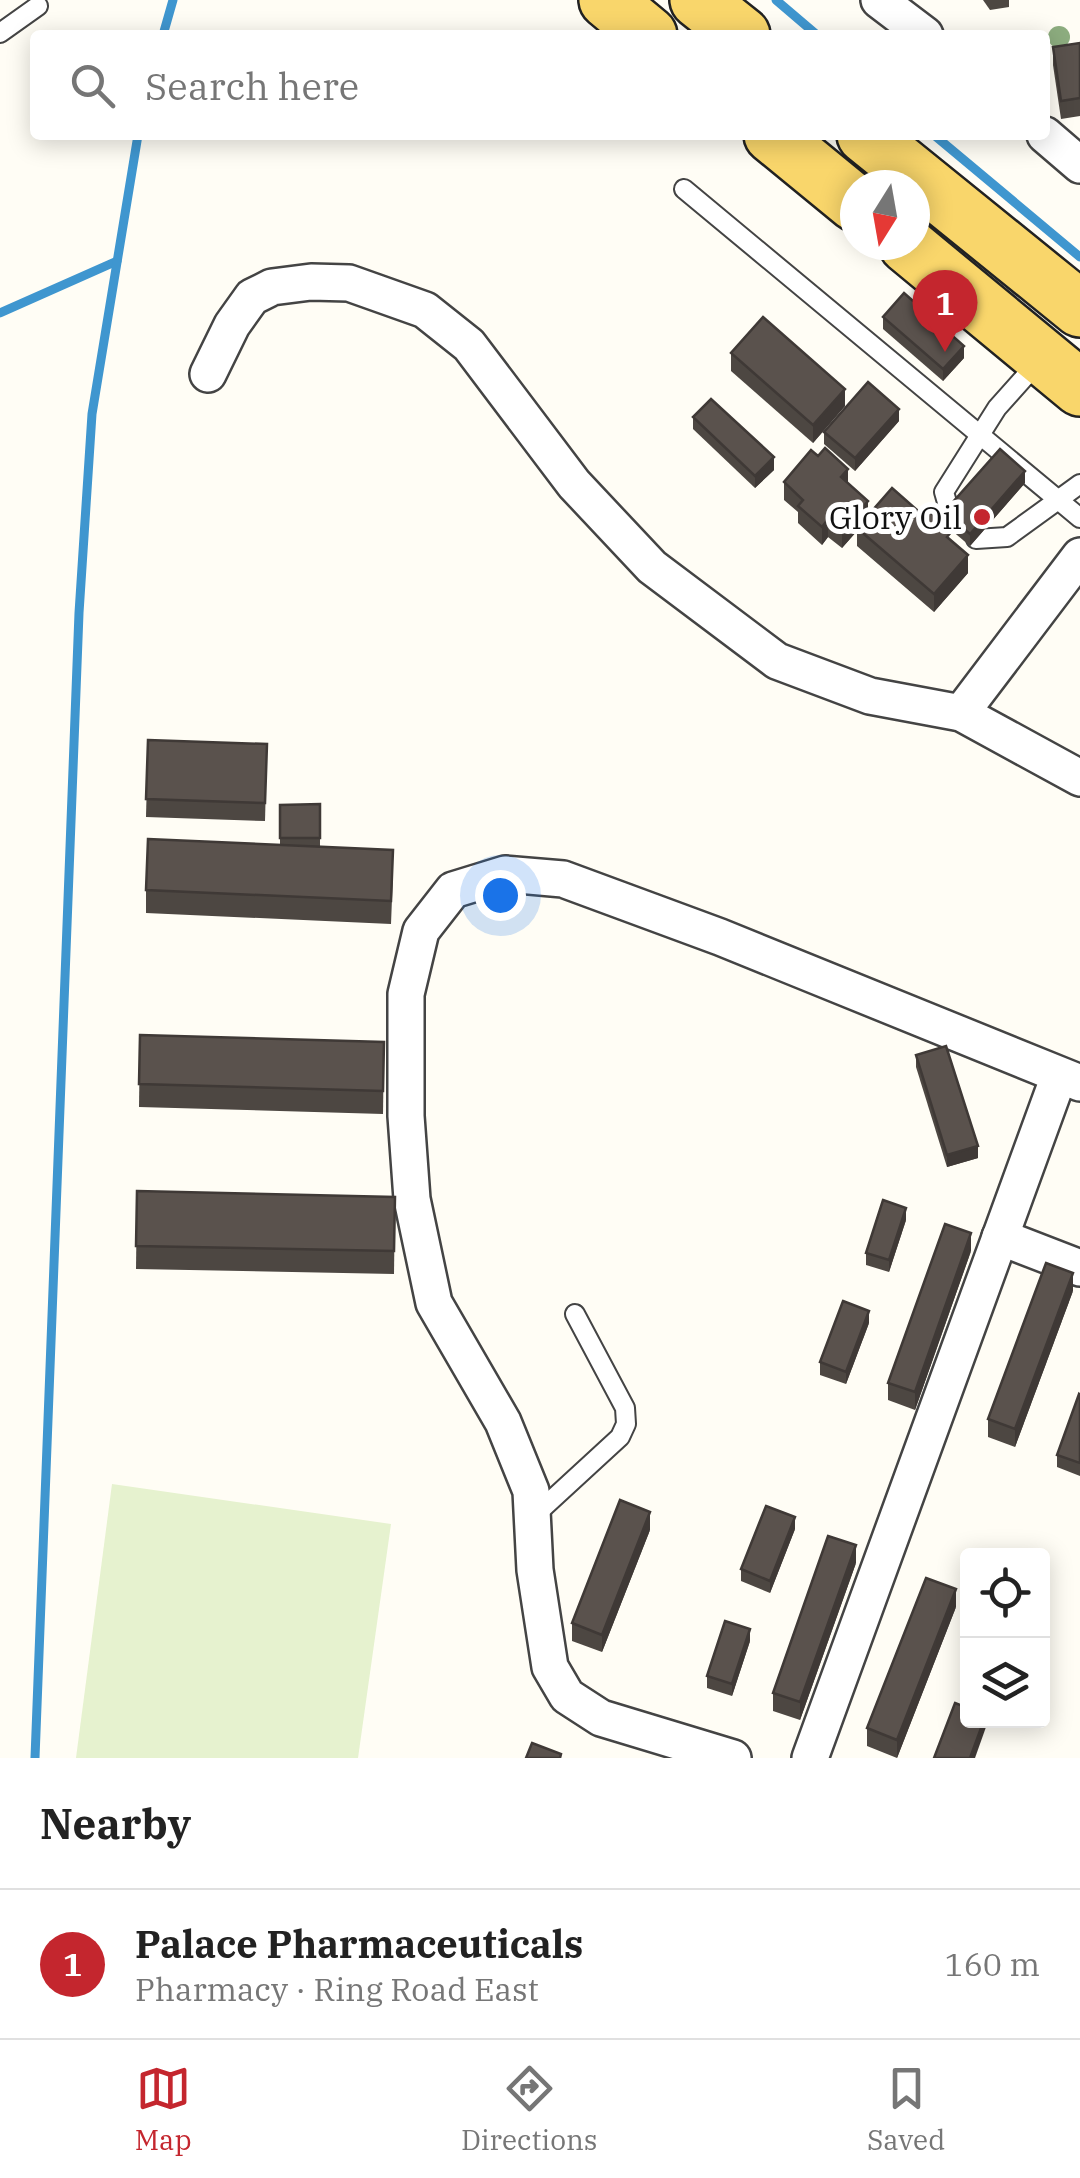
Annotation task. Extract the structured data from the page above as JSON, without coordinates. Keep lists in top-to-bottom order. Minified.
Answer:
{"places":["Glory Oil"],"north":"bottom","page":{"search":"Search here","pins":"1","heading":"Nearby","list":[{"mark":"1","name":"Palace Pharmaceuticals","note":"Pharmacy · Ring Road East","value":"160 m"}],"nav":["Map","Directions","Saved"]}}
